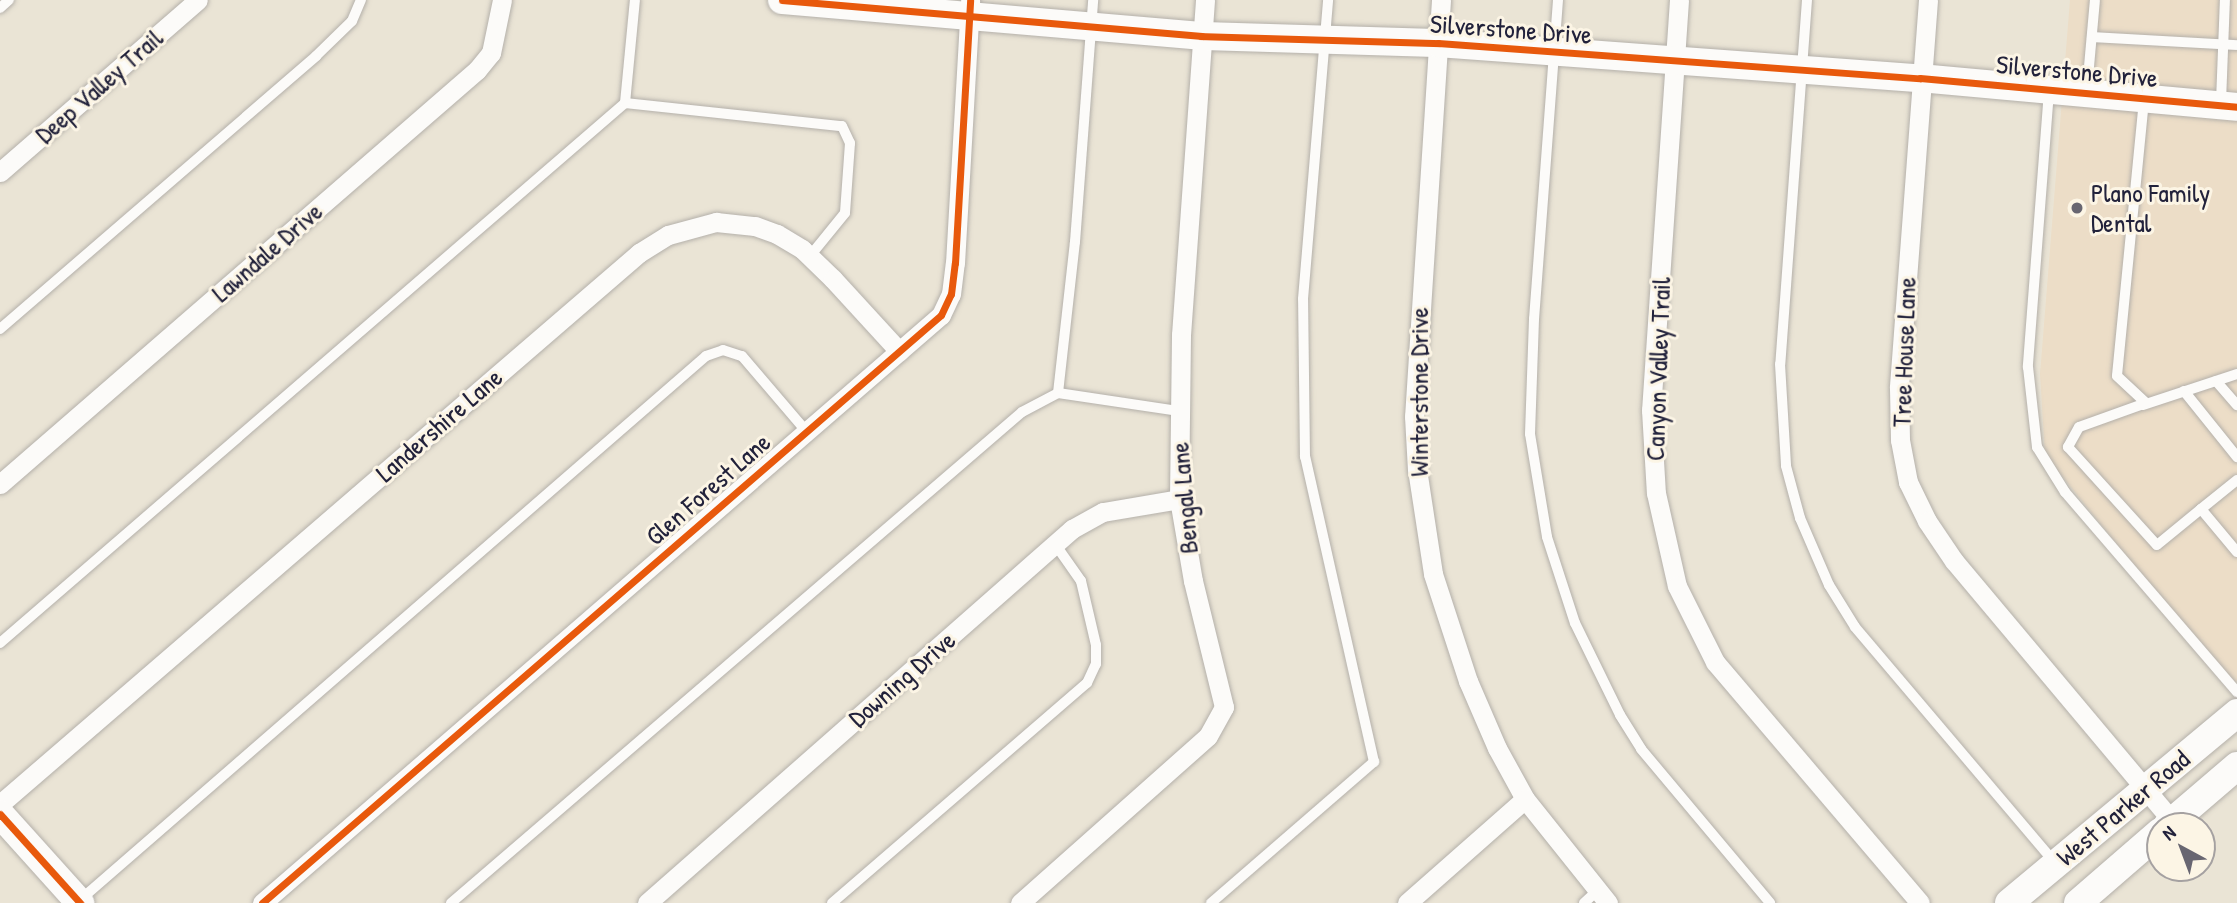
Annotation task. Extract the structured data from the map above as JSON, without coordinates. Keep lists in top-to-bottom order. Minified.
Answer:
{"streets":{"street":["Silverstone Drive","Deep Valley Trail","Lawndale Drive","Tree House Lane","Canyon Valley Trail","Winterstone Drive","Landershire Lane","Glen Forest Lane","Bengal Lane","Downing Drive","West Parker Road"]},"crossings":[["Silverstone Drive","Tree House Lane"],["Silverstone Drive","Canyon Valley Trail"],["Silverstone Drive","Winterstone Drive"],["Silverstone Drive","Glen Forest Lane"],["Silverstone Drive","Bengal Lane"],["Tree House Lane","West Parker Road"],["Landershire Lane","Glen Forest Lane"],["Bengal Lane","Downing Drive"]],"places":["Plano Family Dental"],"north":"top left"}
